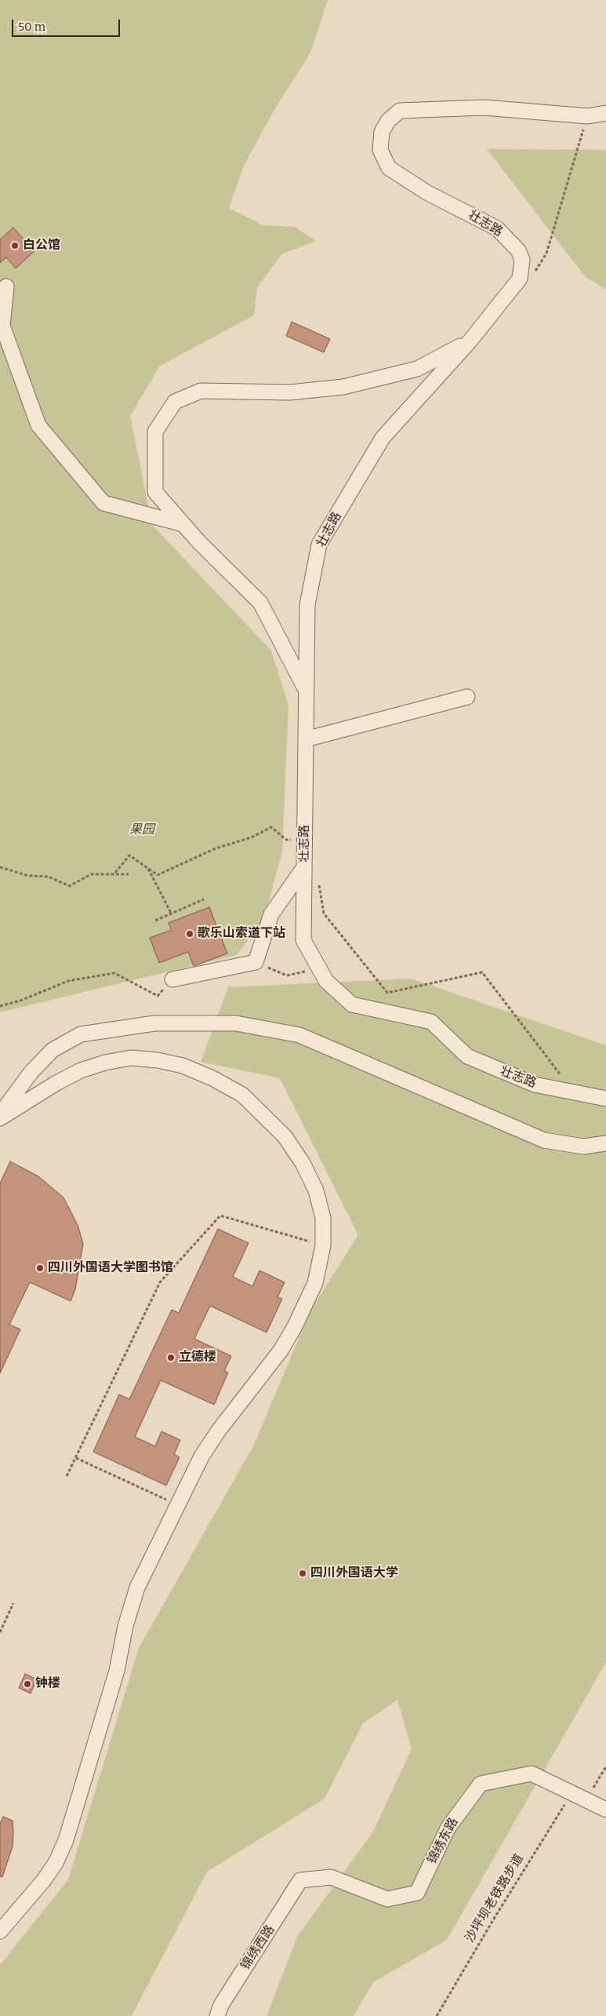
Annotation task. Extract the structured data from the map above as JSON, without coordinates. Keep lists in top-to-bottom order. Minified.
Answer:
{"streets":{"street":["壮志路","锦绣东路","锦绣西路"],"path":["沙坪坝老铁路步道"]},"crossings":[["锦绣东路","沙坪坝老铁路步道"],["锦绣东路","锦绣西路"]],"parks":["果园"],"places":["白公馆","歌乐山索道下站","四川外国语大学图书馆","立德楼","四川外国语大学","钟楼"],"scale_bar":"50 m"}
